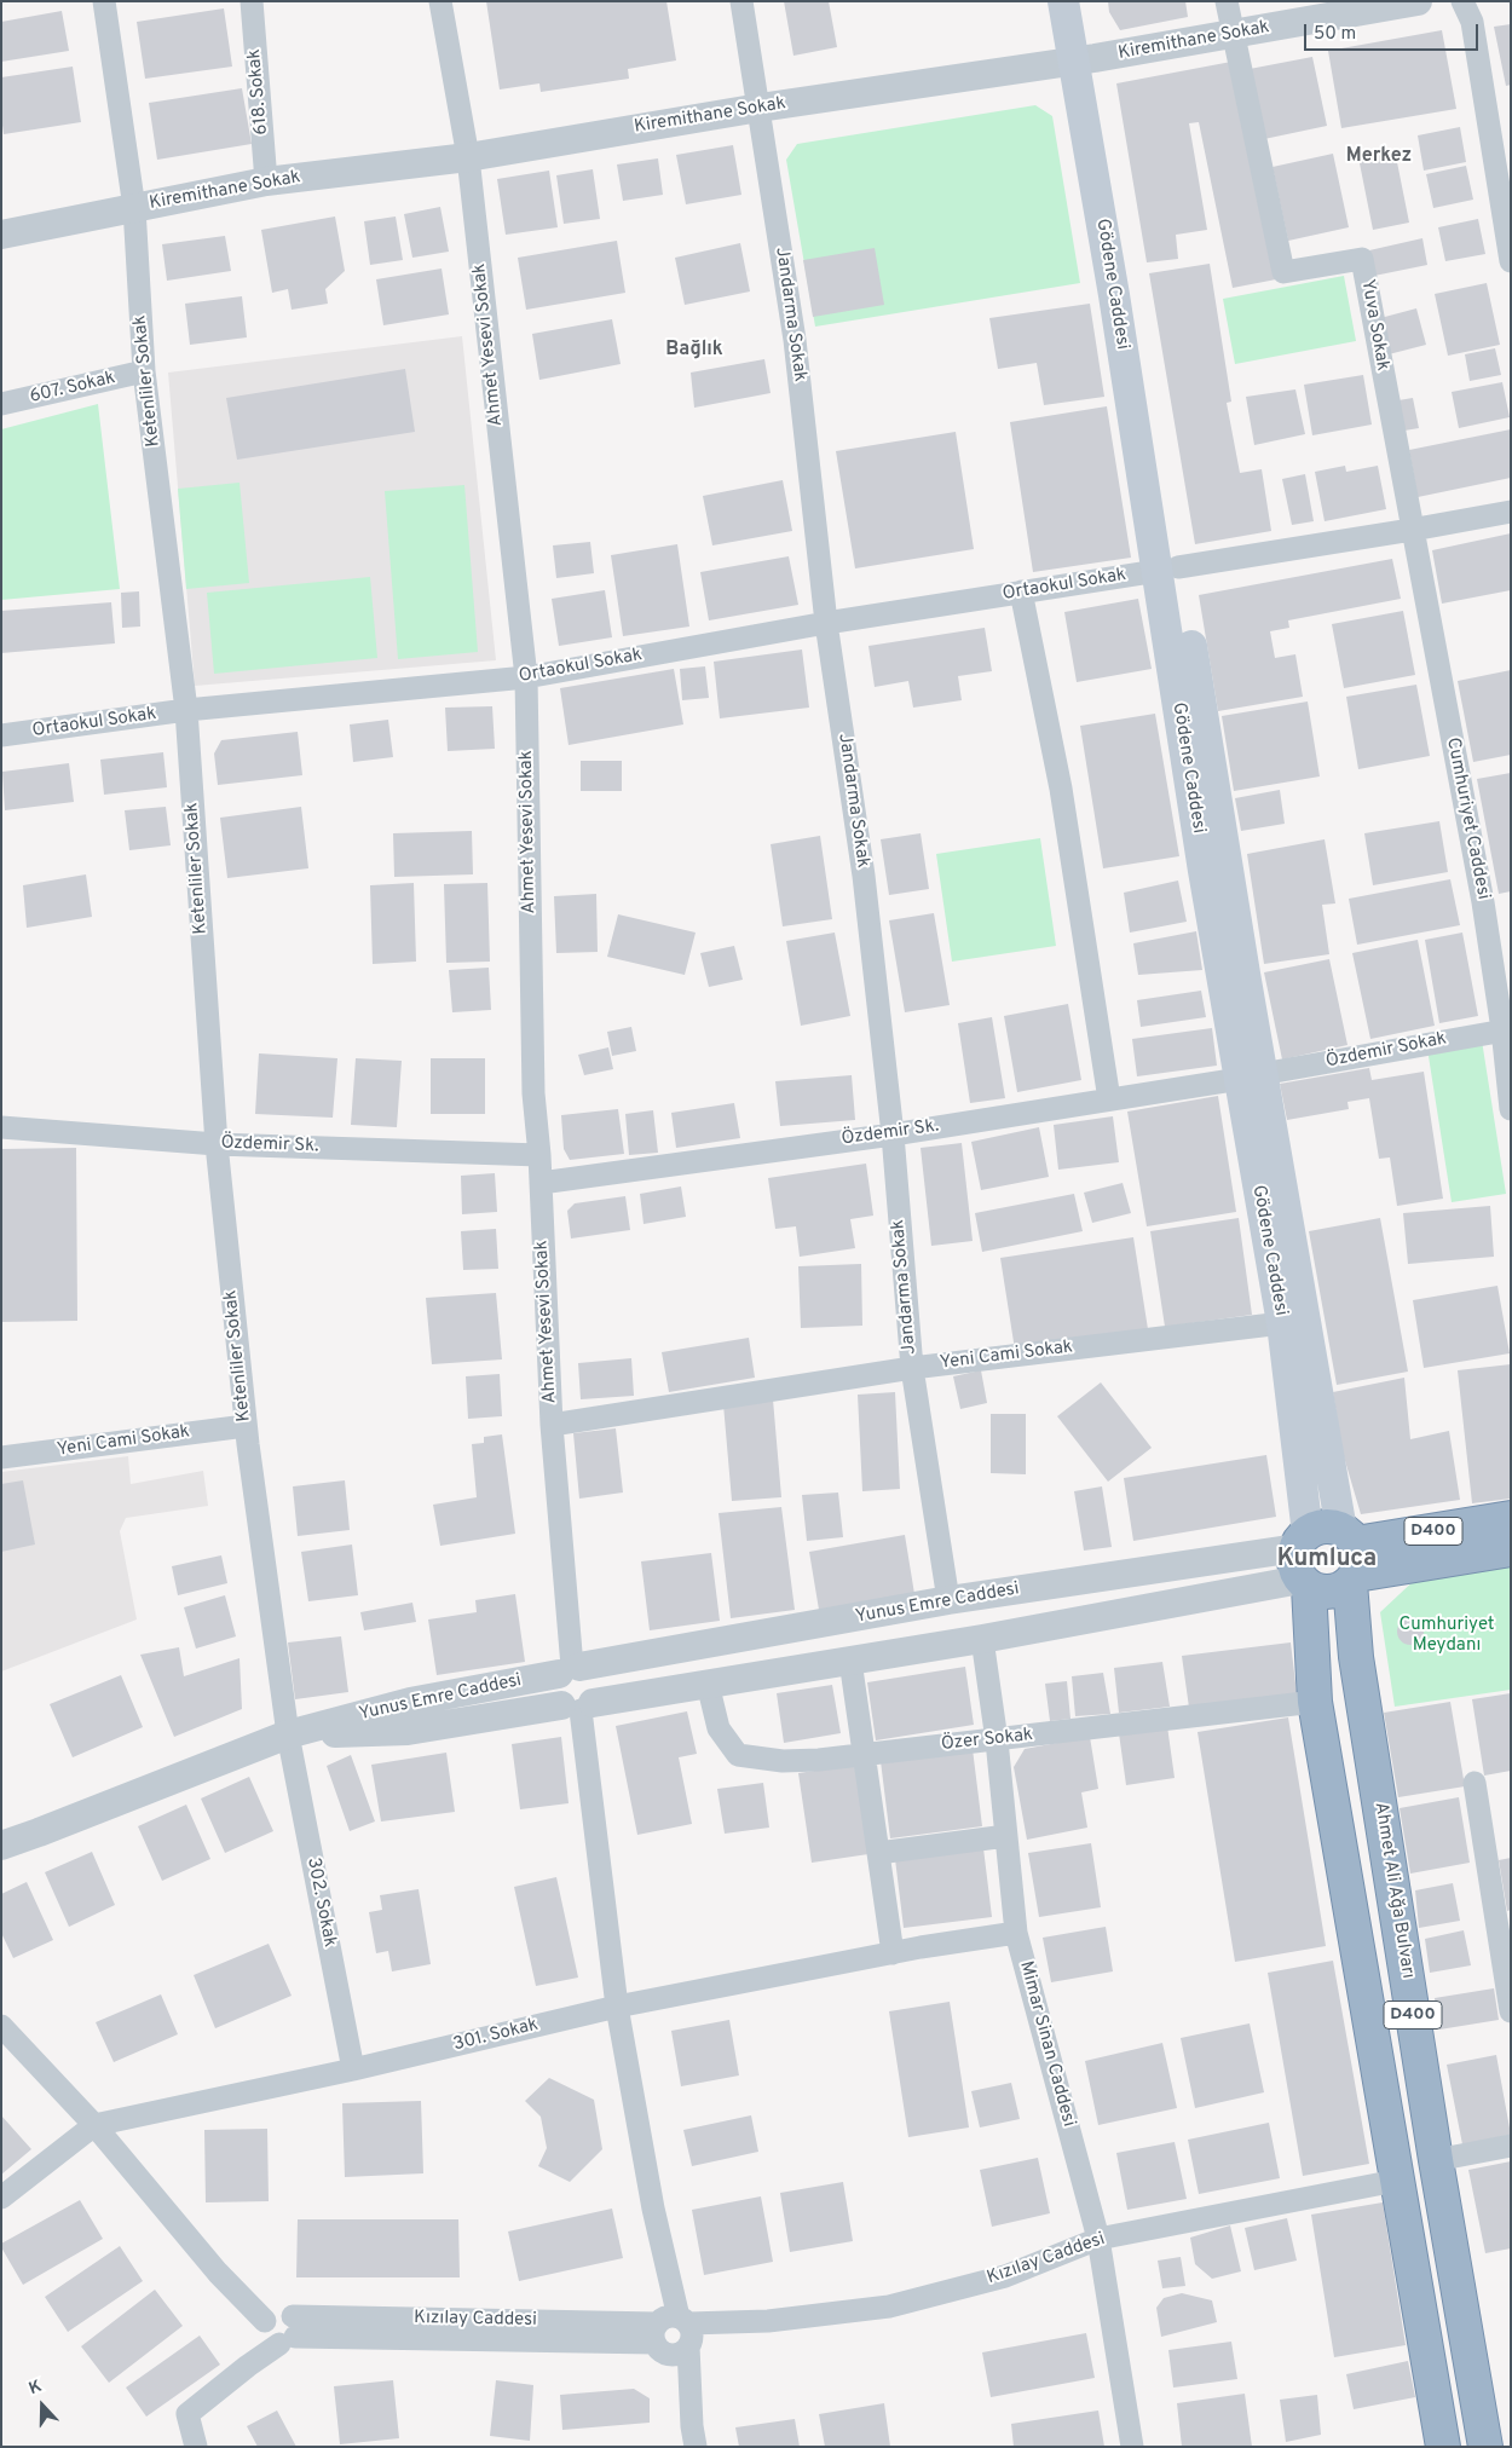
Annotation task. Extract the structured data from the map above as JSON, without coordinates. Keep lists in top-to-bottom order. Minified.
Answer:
{"streets":{"highway":["D400","Ahmet Ali Ağa Bulvarı"],"main road":["Gödene Caddesi"],"street":["Kiremithane Sokak","618. Sokak","Jandarma Sokak","Yuva Sokak","Ahmet Yesevi Sokak","Ketenliler Sokak","607. Sokak","Ortaokul Sokak","Cumhuriyet Caddesi","Özdemir Sokak","Özdemir Sk.","Yeni Cami Sokak","Yunus Emre Caddesi","Özer Sokak","302. Sokak","301. Sokak","Mimar Sinan Caddesi","Kızılay Caddesi"]},"crossings":[["Kiremithane Sokak","618. Sokak"],["Kiremithane Sokak","Gödene Caddesi"],["Kiremithane Sokak","Jandarma Sokak"],["Kiremithane Sokak","Yuva Sokak"],["Kiremithane Sokak","Ahmet Yesevi Sokak"],["Kiremithane Sokak","Ketenliler Sokak"],["Gödene Caddesi","Ortaokul Sokak"],["Gödene Caddesi","Özdemir Sokak"],["Gödene Caddesi","Özdemir Sk."],["Gödene Caddesi","Yeni Cami Sokak"],["Gödene Caddesi","D400"],["Gödene Caddesi","Yunus Emre Caddesi"],["Gödene Caddesi","Ahmet Ali Ağa Bulvarı"],["Jandarma Sokak","Ortaokul Sokak"],["Jandarma Sokak","Özdemir Sk."],["Jandarma Sokak","Yeni Cami Sokak"],["Jandarma Sokak","Yunus Emre Caddesi"],["Yuva Sokak","Ortaokul Sokak"],["Yuva Sokak","Cumhuriyet Caddesi"],["Ahmet Yesevi Sokak","Ortaokul Sokak"],["Ahmet Yesevi Sokak","Özdemir Sk."],["Ahmet Yesevi Sokak","Yeni Cami Sokak"],["Ahmet Yesevi Sokak","Yunus Emre Caddesi"],["Ketenliler Sokak","607. Sokak"],["Ketenliler Sokak","Ortaokul Sokak"],["Ketenliler Sokak","Özdemir Sk."],["Ketenliler Sokak","Yeni Cami Sokak"],["Ketenliler Sokak","Yunus Emre Caddesi"],["Ketenliler Sokak","302. Sokak"],["Ortaokul Sokak","Cumhuriyet Caddesi"],["Cumhuriyet Caddesi","Özdemir Sokak"],["Özdemir Sokak","Özdemir Sk."],["D400","Yunus Emre Caddesi"],["D400","Özer Sokak"],["D400","Ahmet Ali Ağa Bulvarı"],["D400","Kızılay Caddesi"],["Yunus Emre Caddesi","Özer Sokak"],["Yunus Emre Caddesi","302. Sokak"],["Yunus Emre Caddesi","Mimar Sinan Caddesi"],["Özer Sokak","Mimar Sinan Caddesi"],["302. Sokak","301. Sokak"],["301. Sokak","Mimar Sinan Caddesi"],["Mimar Sinan Caddesi","Kızılay Caddesi"]],"districts":["Merkez","Bağlık","Kumluca"],"parks":["Cumhuriyet Meydanı"],"scale_bar":"50 m","north":"top"}
